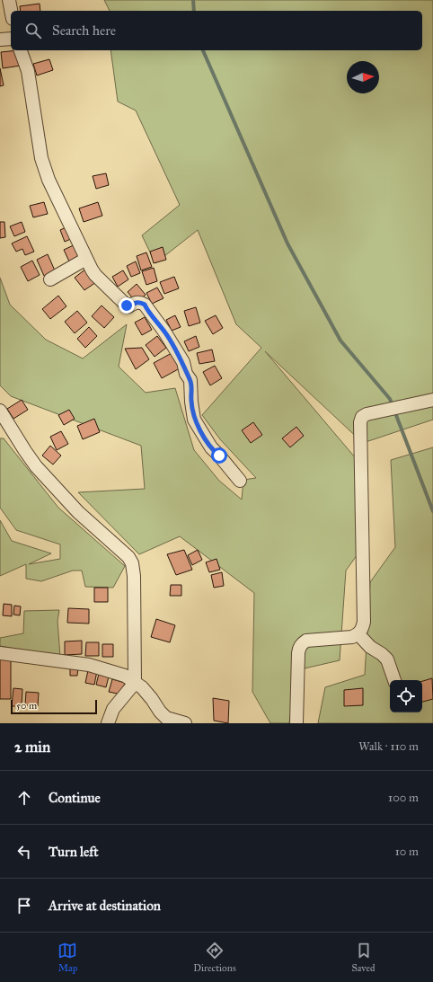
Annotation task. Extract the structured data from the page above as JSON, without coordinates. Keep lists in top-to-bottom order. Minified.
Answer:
{"scale_bar":"50 m","north":"right","page":{"search":"Search here","scale":"50 m","heading":["2 min","Walk · 110 m"],"list":[["Continue","100 m"],["Turn left","10 m"],"Arrive at destination"],"nav":["Map","Directions","Saved"]}}
